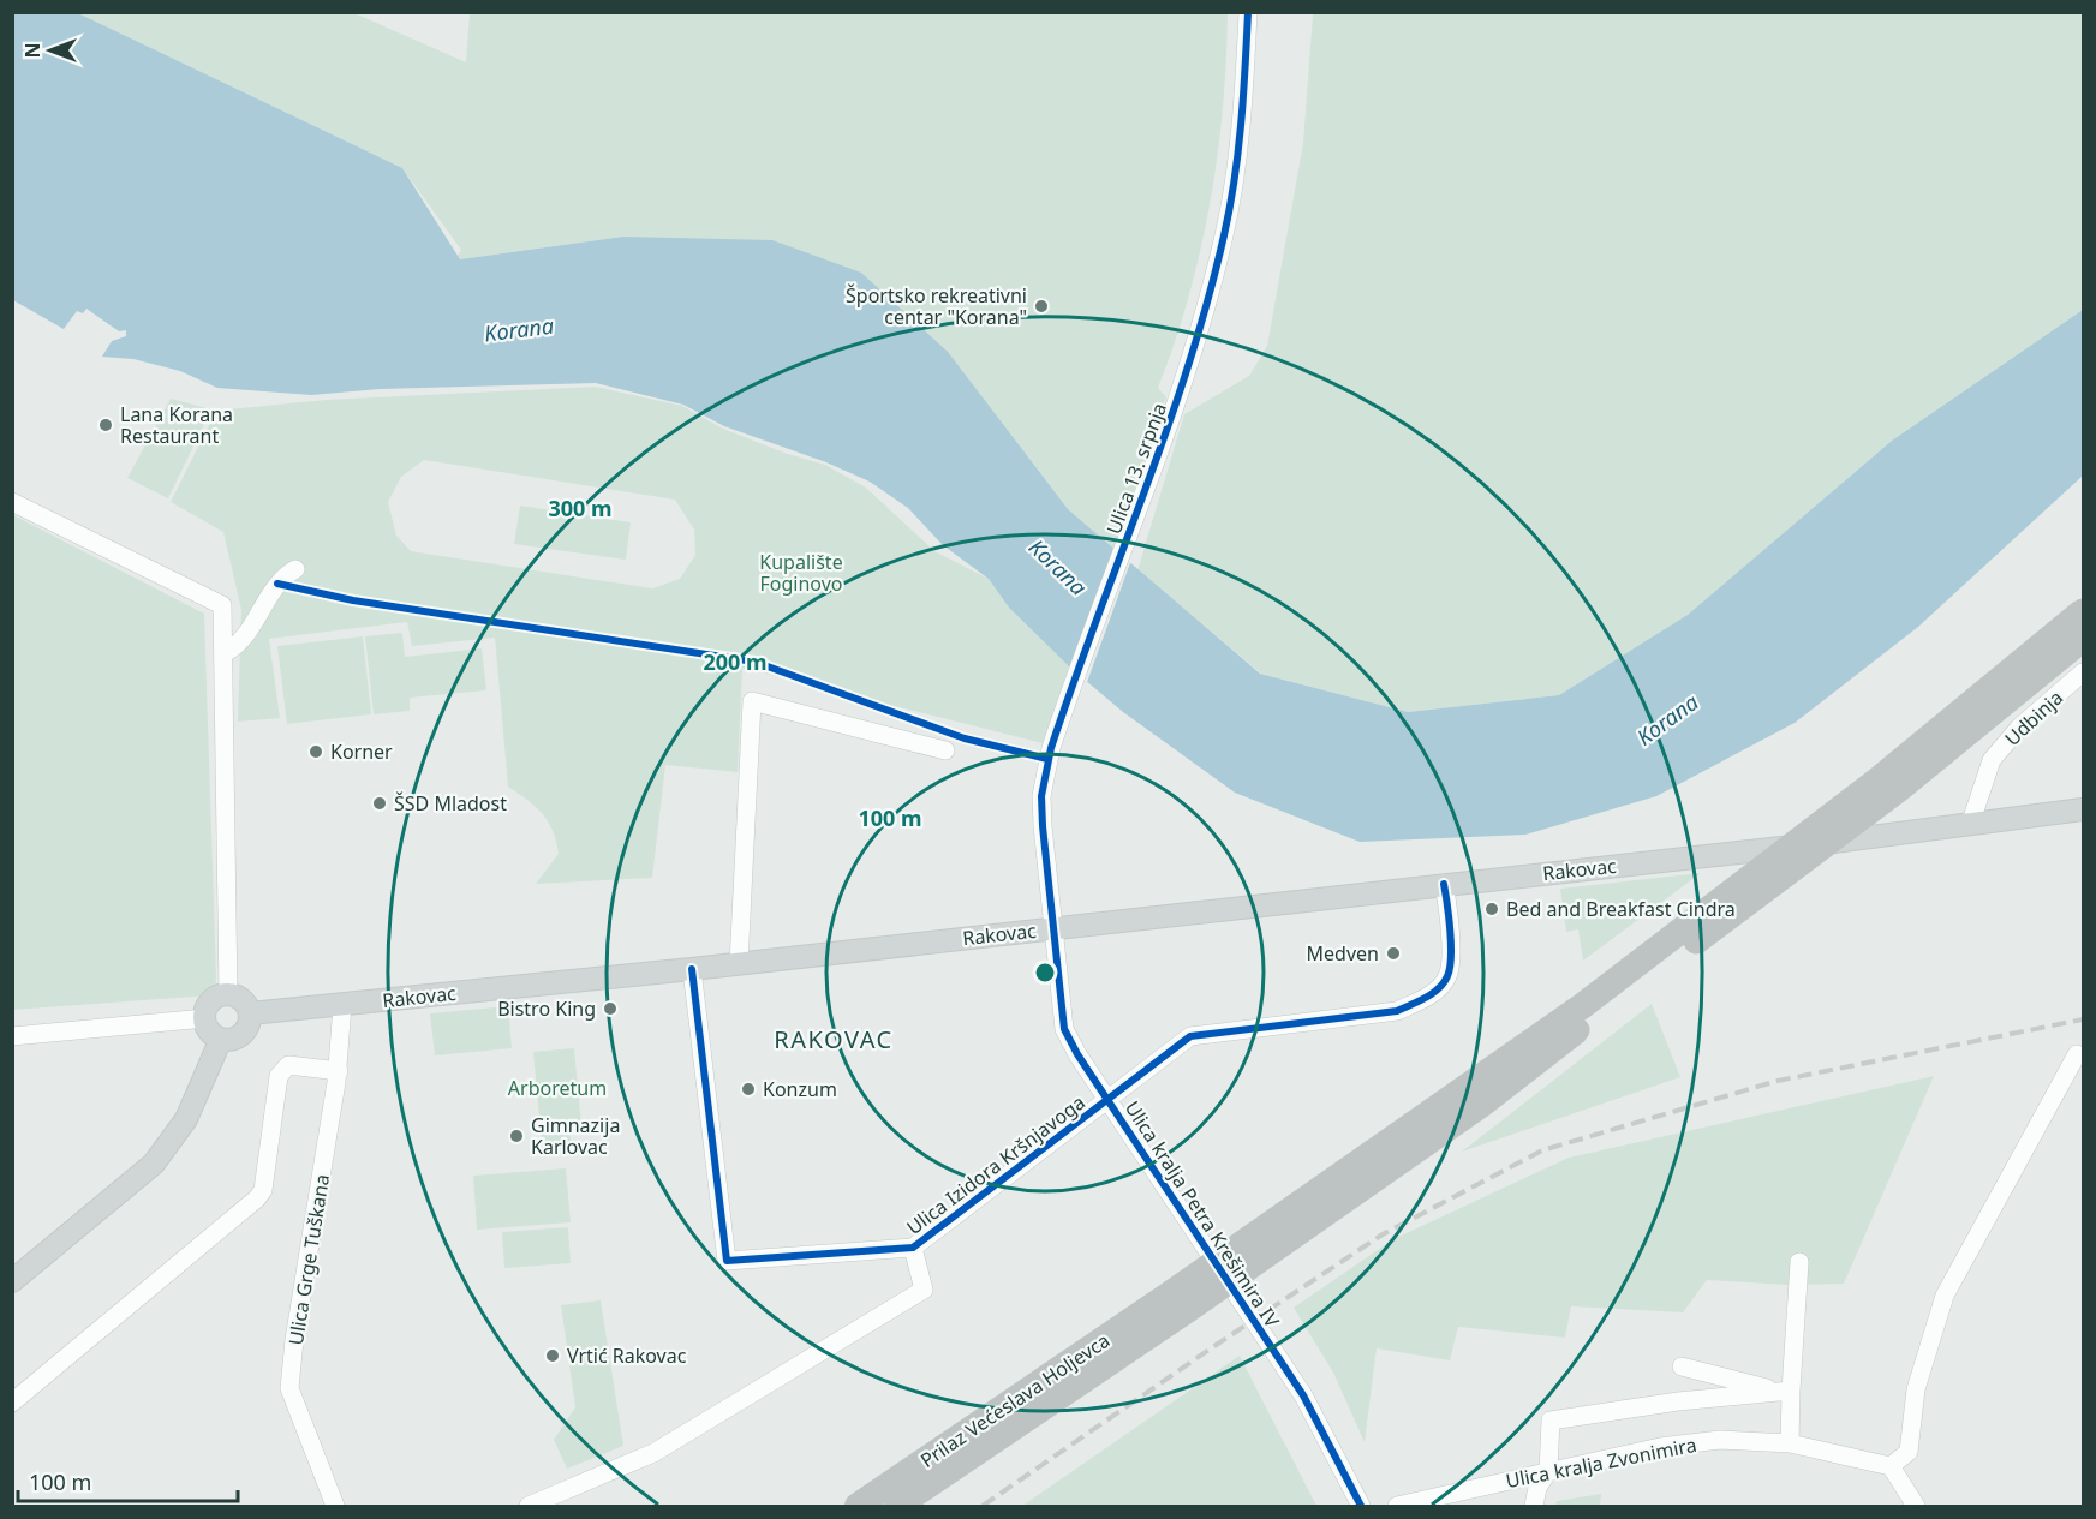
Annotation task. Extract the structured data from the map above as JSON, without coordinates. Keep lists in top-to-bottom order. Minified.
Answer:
{"streets":{"highway":["Prilaz Većeslava Holjevca"],"main road":["Rakovac"],"street":["Ulica 13. srpnja","Udbinja","Ulica Izidora Kršnjavoga","Ulica kralja Petra Krešimira IV","Ulica Grge Tuškana","Ulica kralja Zvonimira"]},"crossings":[["Ulica 13. srpnja","Rakovac"],["Ulica 13. srpnja","Ulica kralja Petra Krešimira IV"],["Udbinja","Rakovac"],["Rakovac","Ulica Izidora Kršnjavoga"],["Rakovac","Ulica kralja Petra Krešimira IV"],["Rakovac","Ulica Grge Tuškana"],["Ulica Izidora Kršnjavoga","Ulica kralja Petra Krešimira IV"]],"districts":["RAKOVAC"],"water":["Korana"],"parks":["Kupalište Foginovo","Arboretum"],"places":["Športsko rekreativni centar \"Korana\"","Lana Korana Restaurant","Korner","ŠSD Mladost","Bed and Breakfast Cindra","Medven","Bistro King","Konzum","Gimnazija Karlovac","Vrtić Rakovac"],"scale_bar":"100 m","north":"left","rings":["300 m","200 m","100 m"]}
